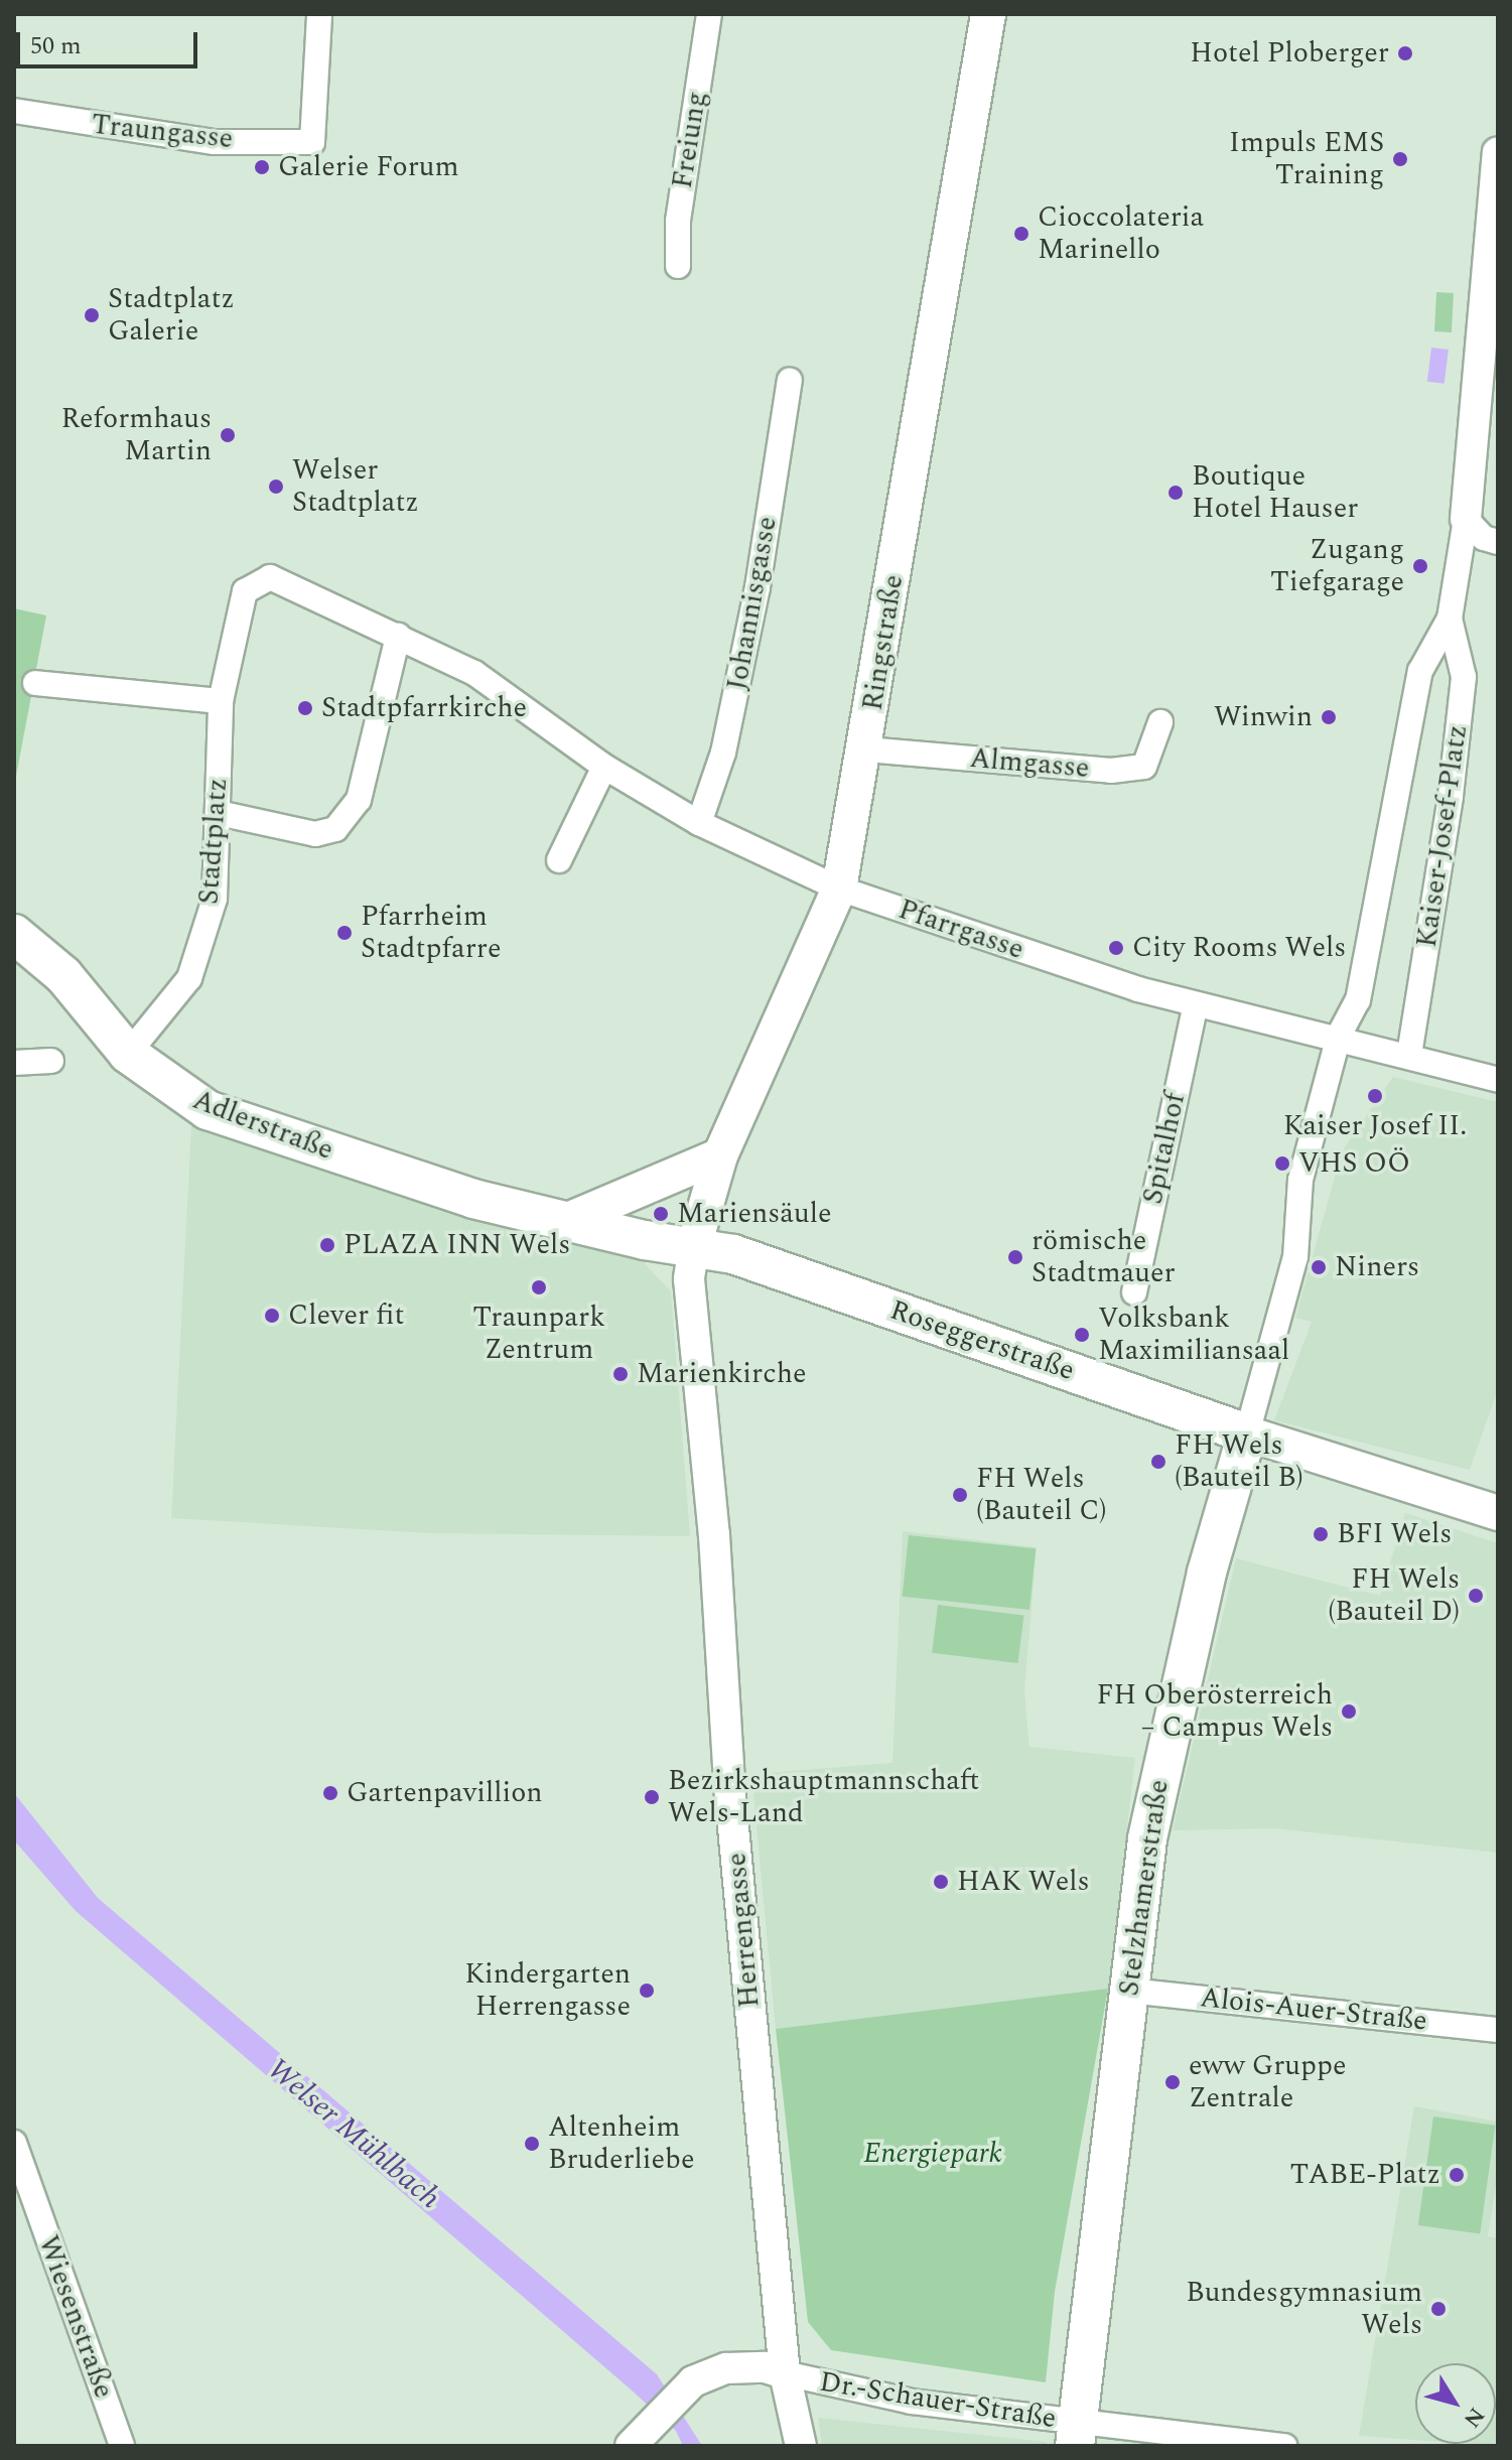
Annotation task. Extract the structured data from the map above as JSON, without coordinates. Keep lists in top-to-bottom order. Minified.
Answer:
{"streets":{"main road":["Ringstraße","Adlerstraße","Roseggerstraße","Stelzhamerstraße"],"street":["Traungasse","Freiung","Johannisgasse","Almgasse","Kaiser-Josef-Platz","Stadtplatz","Pfarrgasse","Spitalhof","Herrengasse","Alois-Auer-Straße","Wiesenstraße","Dr.-Schauer-Straße"]},"crossings":[["Johannisgasse","Pfarrgasse"],["Ringstraße","Almgasse"],["Ringstraße","Pfarrgasse"],["Ringstraße","Adlerstraße"],["Ringstraße","Roseggerstraße"],["Ringstraße","Herrengasse"],["Kaiser-Josef-Platz","Pfarrgasse"],["Kaiser-Josef-Platz","Stelzhamerstraße"],["Stadtplatz","Pfarrgasse"],["Stadtplatz","Adlerstraße"],["Pfarrgasse","Spitalhof"],["Pfarrgasse","Stelzhamerstraße"],["Adlerstraße","Roseggerstraße"],["Adlerstraße","Herrengasse"],["Roseggerstraße","Stelzhamerstraße"],["Roseggerstraße","Herrengasse"],["Stelzhamerstraße","Alois-Auer-Straße"],["Stelzhamerstraße","Dr.-Schauer-Straße"],["Herrengasse","Dr.-Schauer-Straße"]],"water":["Welser Mühlbach"],"parks":["Energiepark"],"places":["Hotel Ploberger","Impuls EMS Training","Galerie Forum","Cioccolateria Marinello","Stadtplatz Galerie","Reformhaus Martin","Welser Stadtplatz","Boutique Hotel Hauser","Zugang Tiefgarage","Stadtpfarrkirche","Winwin","Pfarrheim Stadtpfarre","City Rooms Wels","Kaiser Josef II.","VHS OÖ","Mariensäule","PLAZA INN Wels","römische Stadtmauer","Niners","Traunpark Zentrum","Clever fit","Volksbank Maximiliansaal","Marienkirche","FH Wels (Bauteil B)","FH Wels (Bauteil C)","BFI Wels","FH Wels (Bauteil D)","FH Oberösterreich – Campus Wels","Gartenpavillion","Bezirkshauptmannschaft Wels-Land","HAK Wels","Kindergarten Herrengasse","eww Gruppe Zentrale","Altenheim Bruderliebe","TABE-Platz","Bundesgymnasium Wels"],"scale_bar":"50 m","north":"bottom right"}
